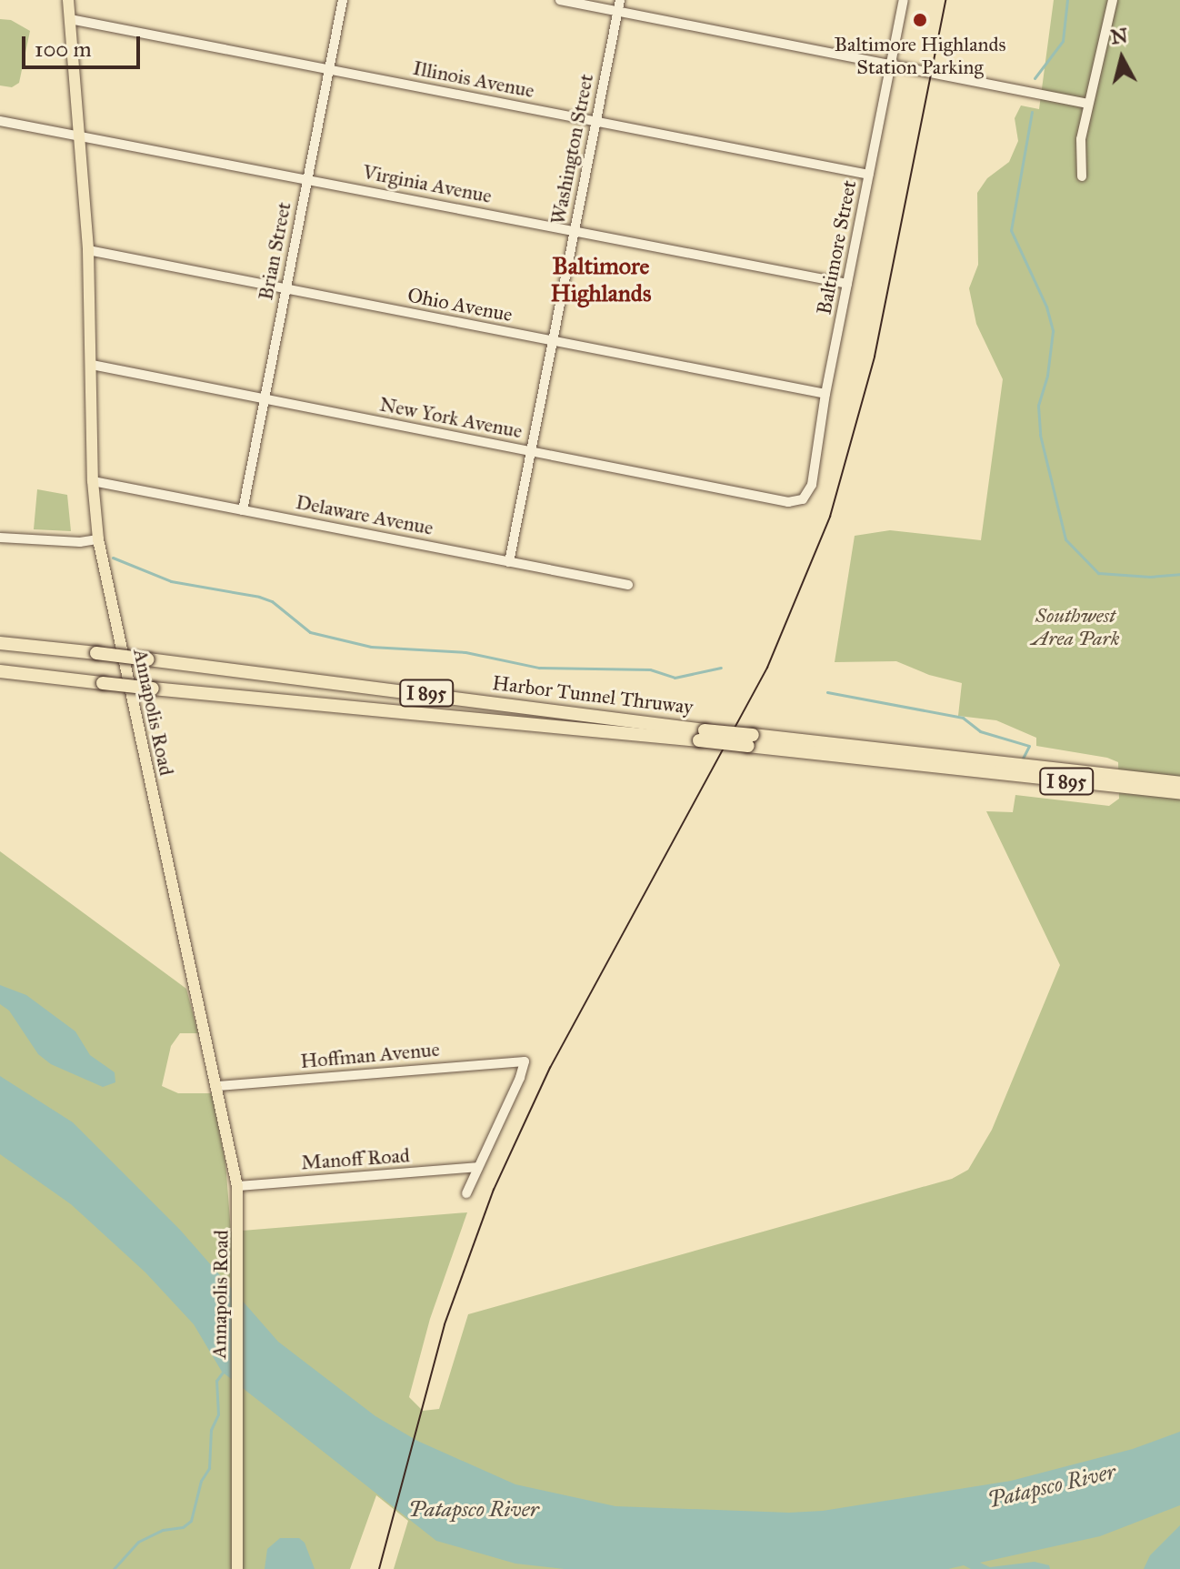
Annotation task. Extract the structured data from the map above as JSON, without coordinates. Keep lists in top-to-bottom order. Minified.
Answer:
{"streets":{"highway":["I 895","Harbor Tunnel Thruway"],"main road":["Annapolis Road"],"street":["Illinois Avenue","Washington Street","Virginia Avenue","Baltimore Street","Brian Street","Ohio Avenue","New York Avenue","Delaware Avenue","Hoffman Avenue","Manoff Road"]},"crossings":[["Illinois Avenue","Washington Street"],["Illinois Avenue","Baltimore Street"],["Illinois Avenue","Brian Street"],["Illinois Avenue","Annapolis Road"],["Washington Street","Virginia Avenue"],["Washington Street","Ohio Avenue"],["Washington Street","New York Avenue"],["Washington Street","Delaware Avenue"],["Virginia Avenue","Baltimore Street"],["Virginia Avenue","Brian Street"],["Virginia Avenue","Annapolis Road"],["Baltimore Street","Ohio Avenue"],["Baltimore Street","New York Avenue"],["Brian Street","Ohio Avenue"],["Brian Street","New York Avenue"],["Brian Street","Delaware Avenue"],["Ohio Avenue","Annapolis Road"],["New York Avenue","Annapolis Road"],["Delaware Avenue","Annapolis Road"],["Annapolis Road","Hoffman Avenue"],["Annapolis Road","Manoff Road"],["Hoffman Avenue","Manoff Road"]],"districts":["Baltimore Highlands"],"water":["Patapsco River"],"parks":["Southwest Area Park"],"places":["Baltimore Highlands Station Parking"],"scale_bar":"100 m","north":"top"}
